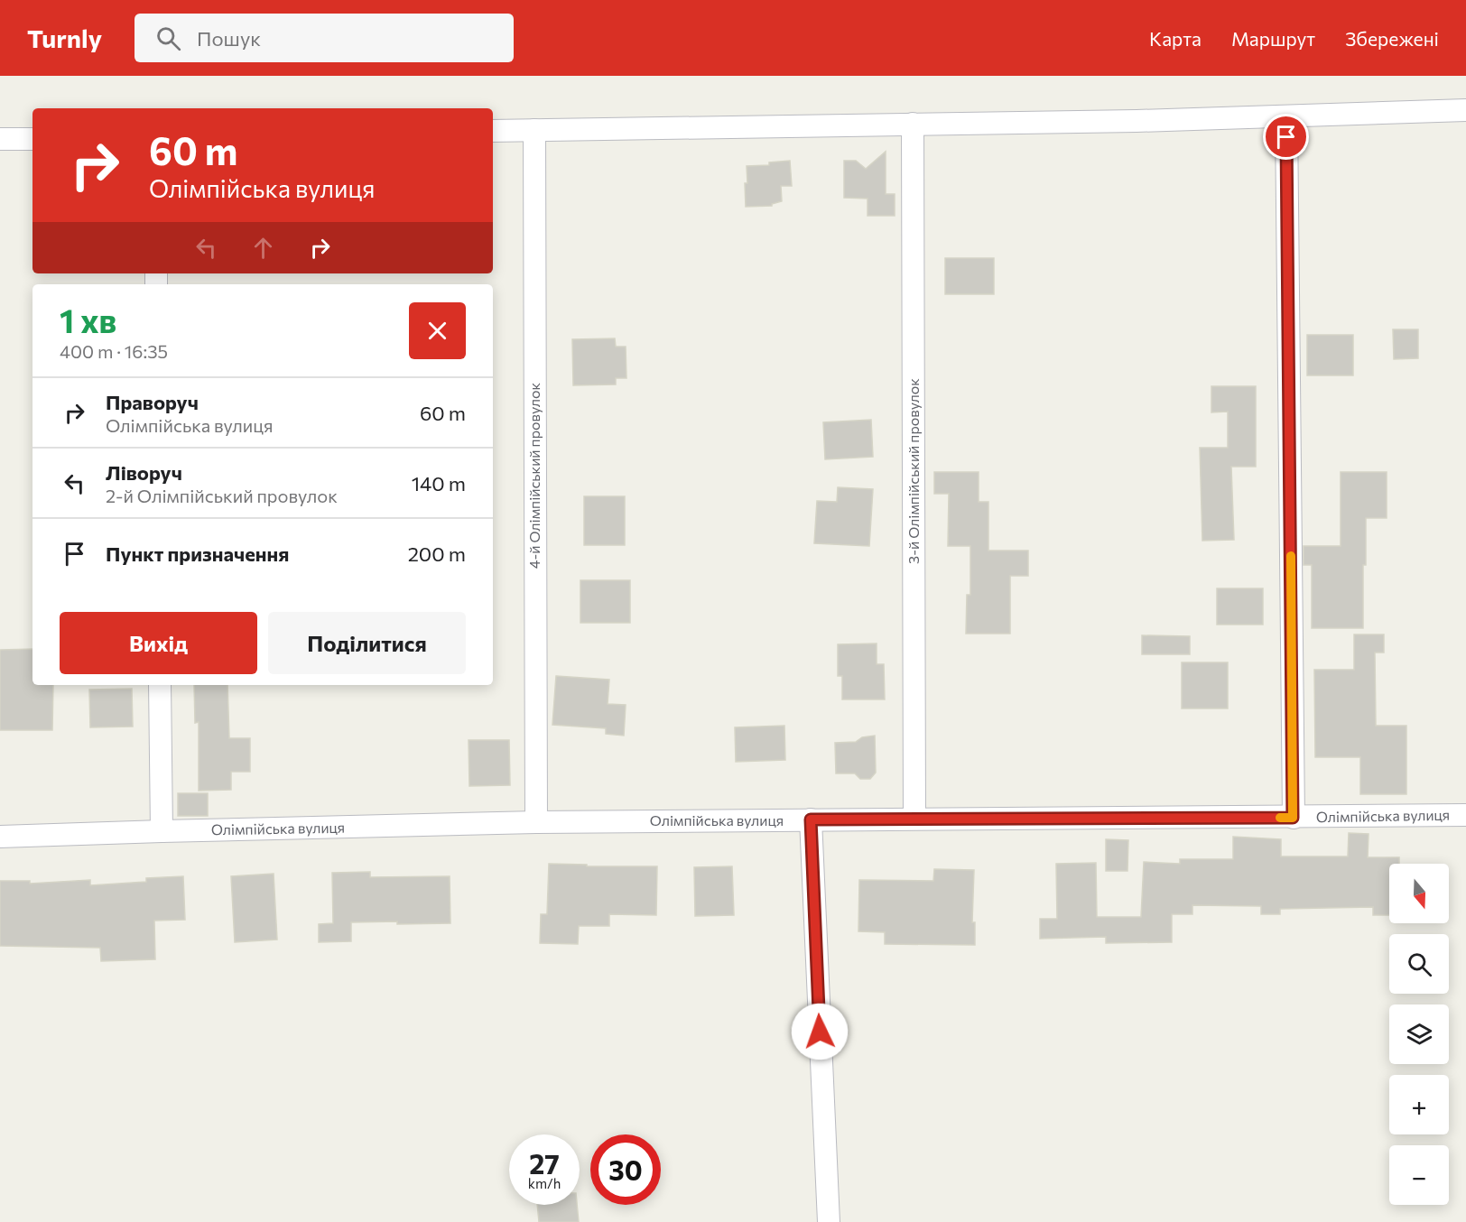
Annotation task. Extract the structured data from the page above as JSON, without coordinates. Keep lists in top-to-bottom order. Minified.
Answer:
{"streets":{"street":["3-й Олімпійський провулок","4-й Олімпійський провулок","Олімпійська вулиця"]},"crossings":[["3-й Олімпійський провулок","Олімпійська вулиця"],["4-й Олімпійський провулок","Олімпійська вулиця"]],"north":"bottom","page":{"header":"Turnly","search":"Пошук","nav":["Карта","Маршрут","Збережені"],"turn":["60 m","Олімпійська вулиця"],"heading":["1 хв","400 m · 16:35"],"list":[{"name":"Праворуч","note":"Олімпійська вулиця","value":"60 m"},{"name":"Ліворуч","note":"2-й Олімпійський провулок","value":"140 m"},{"name":"Пункт призначення","value":"200 m"}],"buttons":["Вихід","Поділитися"],"map_buttons":["+","−"],"speed":"27 km/h","limit":"30"}}
